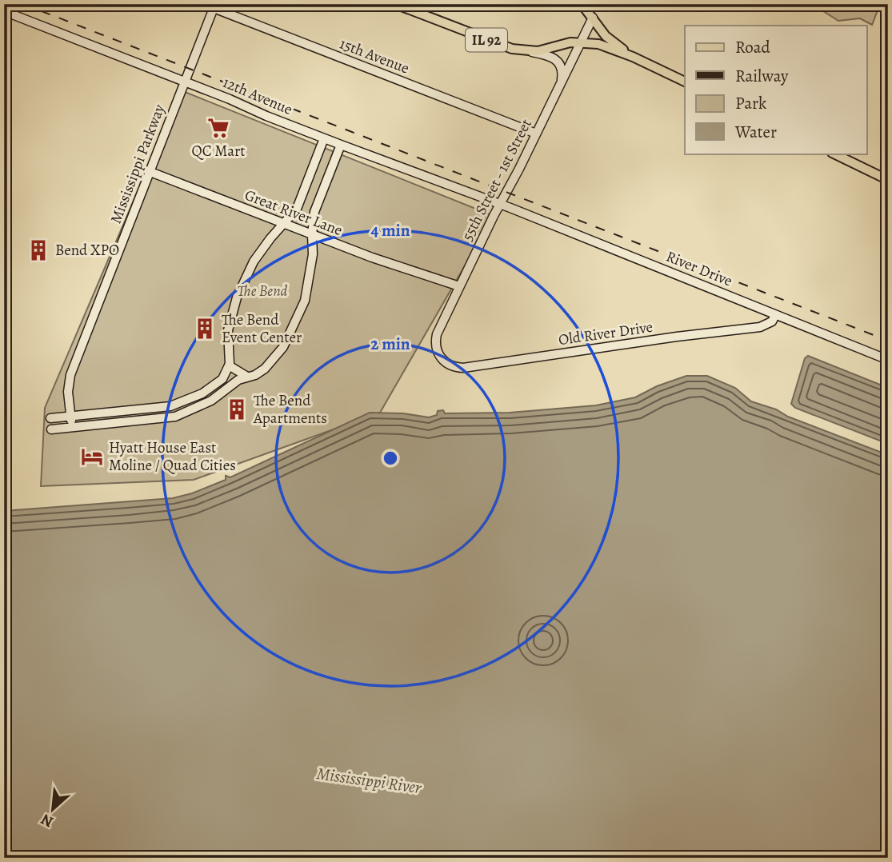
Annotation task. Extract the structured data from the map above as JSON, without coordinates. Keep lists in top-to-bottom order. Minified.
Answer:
{"streets":{"main road":["IL 92"],"street":["15th Avenue","12th Avenue","Mississippi Parkway","55th Street - 1st Street","Great River Lane","River Drive","Old River Drive"]},"crossings":[["IL 92","55th Street - 1st Street"],["15th Avenue","Mississippi Parkway"],["15th Avenue","55th Street - 1st Street"],["12th Avenue","Mississippi Parkway"],["12th Avenue","55th Street - 1st Street"],["12th Avenue","River Drive"],["Mississippi Parkway","Great River Lane"],["55th Street - 1st Street","Great River Lane"],["55th Street - 1st Street","River Drive"],["55th Street - 1st Street","Old River Drive"],["River Drive","Old River Drive"]],"water":["Mississippi River"],"parks":["The Bend"],"places":{"supermarket":["QC Mart"],"building":["Bend XPO","The Bend Event Center","The Bend Apartments"],"hotel":["Hyatt House East Moline / Quad Cities"]},"legend":["Road","Railway","Park","Water"],"north":"bottom left","rings":["4 min","2 min"]}
